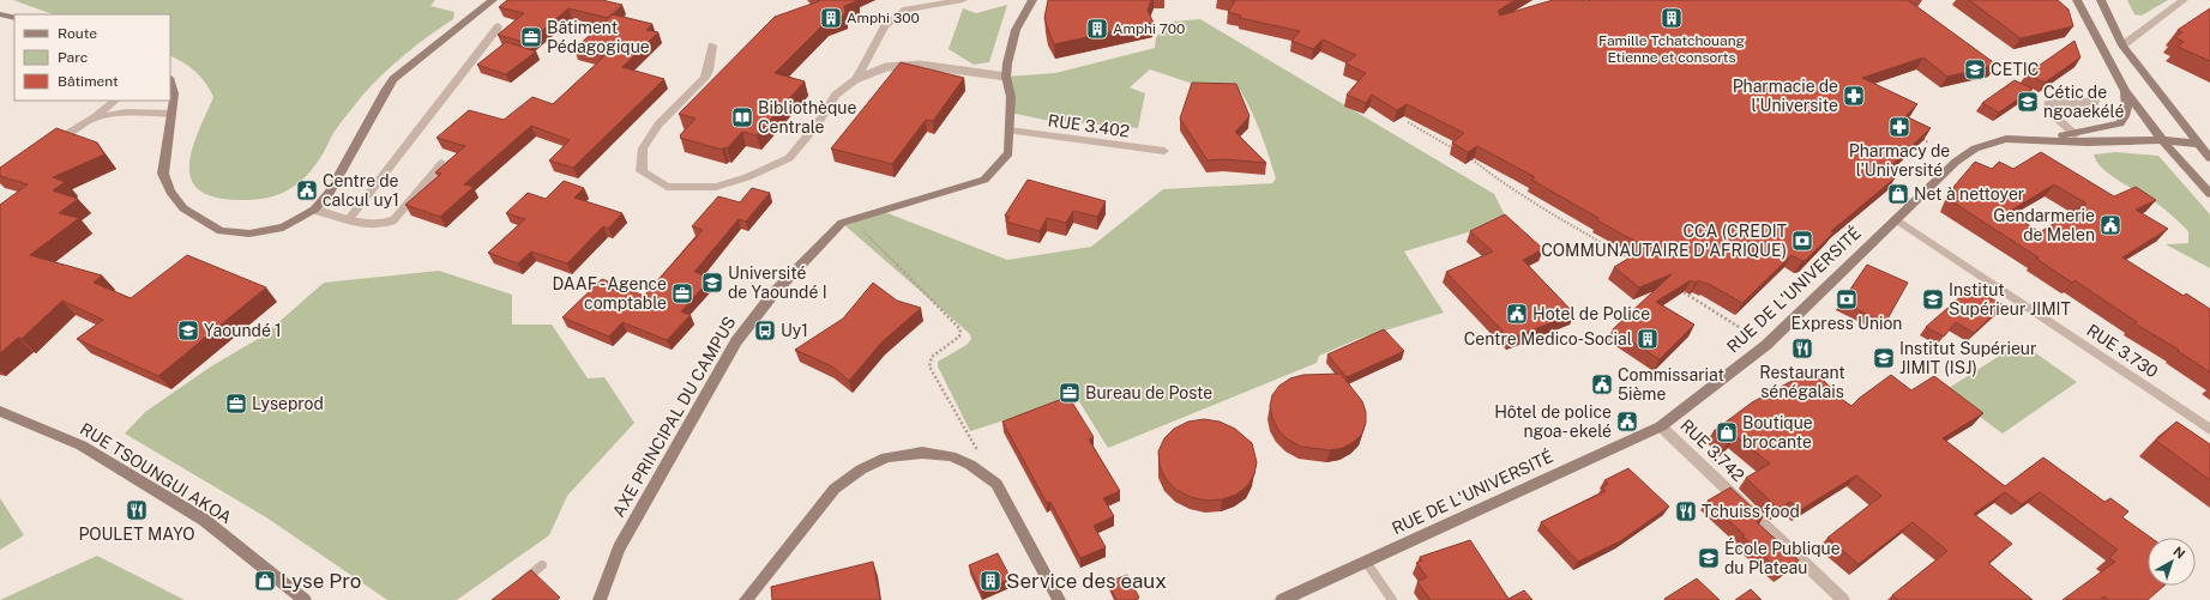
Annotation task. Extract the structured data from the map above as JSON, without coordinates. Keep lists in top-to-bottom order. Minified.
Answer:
{"streets":{"main road":["RUE DE L'UNIVERSITÉ","AXE PRINCIPAL DU CAMPUS","RUE TSOUNGUI AKOA"],"street":["RUE 3.402","RUE 3.730","RUE 3.742"]},"crossings":[["RUE 3.402","AXE PRINCIPAL DU CAMPUS"],["RUE DE L'UNIVERSITÉ","RUE 3.730"],["RUE DE L'UNIVERSITÉ","RUE 3.742"]],"places":{"building":["Amphi 300","Famille Tchatchouang Etienne et consorts","Amphi 700","Centre Medico-Social","Service des eaux"],"office":["Bâtiment Pédagogique","DAAF - Agence comptable","Bureau de Poste","Lyseprod"],"school or university":["CETIC","Cétic de ngoaekélé","Université de Yaoundé I","Institut Supérieur JIMIT","Yaoundé 1","Institut Supérieur JIMIT (ISJ)","École Publique du Plateau"],"pharmacy":["Pharmacie de l'Universite","Pharmacy de l'Université"],"library":["Bibliothèque Centrale"],"public building":["Centre de calcul uy1","Gendarmerie de Melen","Hotel de Police","Commissariat 5ième","Hôtel de police ngoa- ekelé"],"shop":["Net à nettoyer","Boutique brocante","Lyse Pro"],"bank":["CCA (CREDIT COMMUNAUTAIRE D'AFRIQUE)","Express Union"],"bus stop":["Uy1"],"restaurant":["Restaurant sénégalais","POULET MAYO","Tchuiss food"]},"legend":["Route","Parc","Bâtiment"],"north":"top right"}
